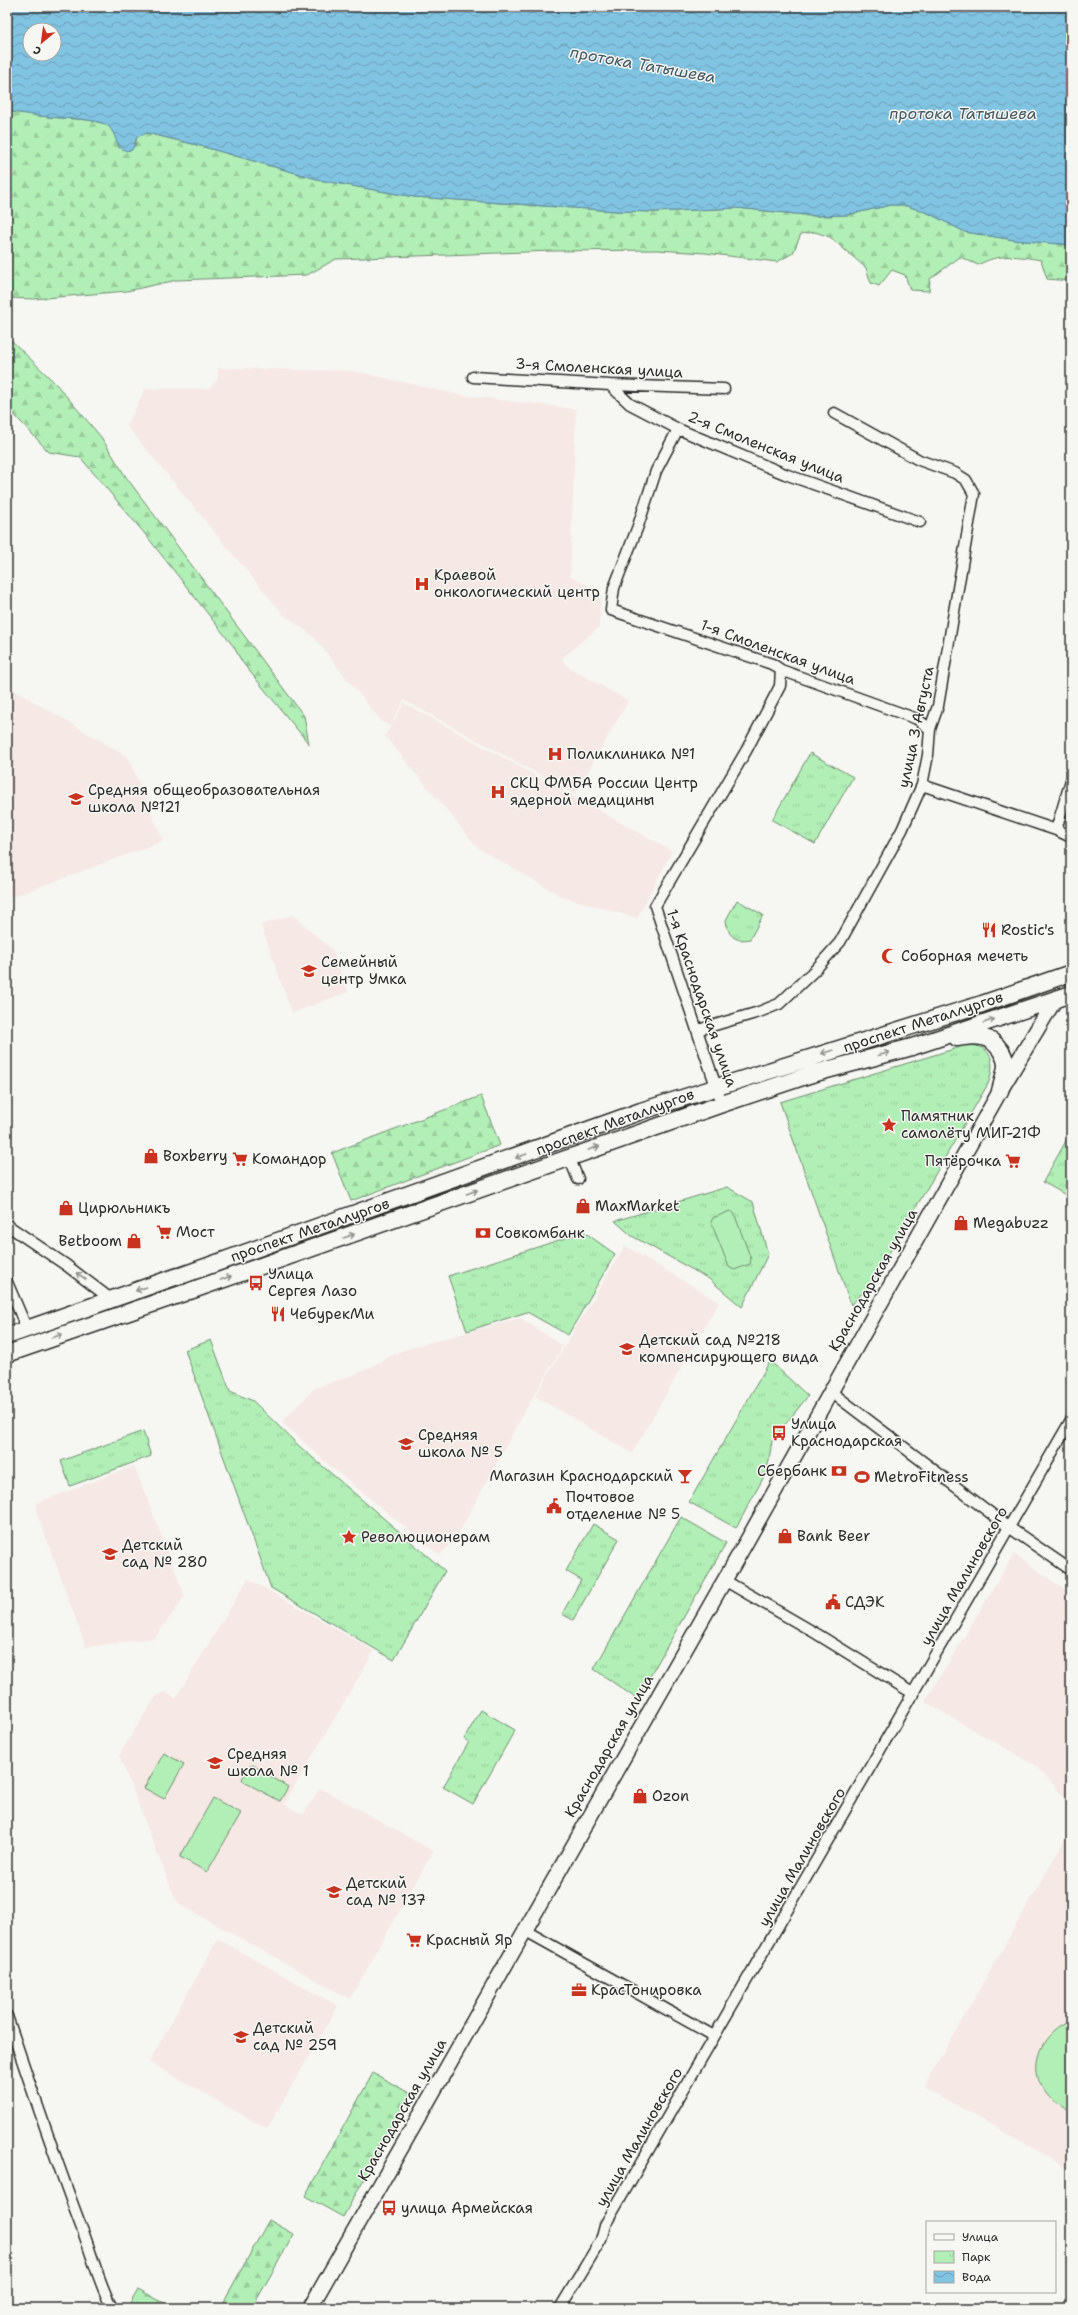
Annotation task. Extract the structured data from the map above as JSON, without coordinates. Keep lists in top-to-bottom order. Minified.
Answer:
{"streets":{"main road":["проспект Металлургов","Краснодарская улица"],"street":["3-я Смоленская улица","2-я Смоленская улица","1-я Смоленская улица","улица 3 Августа","1-я Краснодарская улица","улица Малиновского"]},"crossings":[["3-я Смоленская улица","2-я Смоленская улица"],["2-я Смоленская улица","1-я Смоленская улица"],["1-я Смоленская улица","улица 3 Августа"],["1-я Смоленская улица","1-я Краснодарская улица"],["улица 3 Августа","1-я Краснодарская улица"],["1-я Краснодарская улица","проспект Металлургов"],["проспект Металлургов","Краснодарская улица"]],"water":["протока Татышева"],"places":{"hospital":["Краевой онкологический центр","Поликлиника №1","СКЦ ФМБА России Центр ядерной медицины"],"school or university":["Средняя общеобразовательная школа №121","Семейный центр Умка","Детский сад №218 компенсирующего вида","Средняя школа № 5","Детский сад № 280","Средняя школа № 1","Детский сад № 137","Детский сад № 259"],"restaurant":["Rostic's","ЧебурекМи"],"mosque":["Соборная мечеть"],"place":["Памятник самолёту МИГ-21Ф","Революционерам"],"shop":["Boxberry","MaxMarket","Цирюльникъ","Megabuzz","Betboom","Bank Beer","Ozon"],"supermarket":["Командор","Пятёрочка","Мост","Красный Яр"],"bank":["Совкомбанк","Сбербанк"],"bus stop":["Улица Сергея Лазо","Улица Краснодарская","улица Армейская"],"bar":["Магазин Краснодарский"],"sports":["MetroFitness"],"public building":["Почтовое отделение № 5","СДЭК"],"office":["КрасТонировка"]},"legend":["Улица","Парк","Вода"],"north":"bottom left"}
